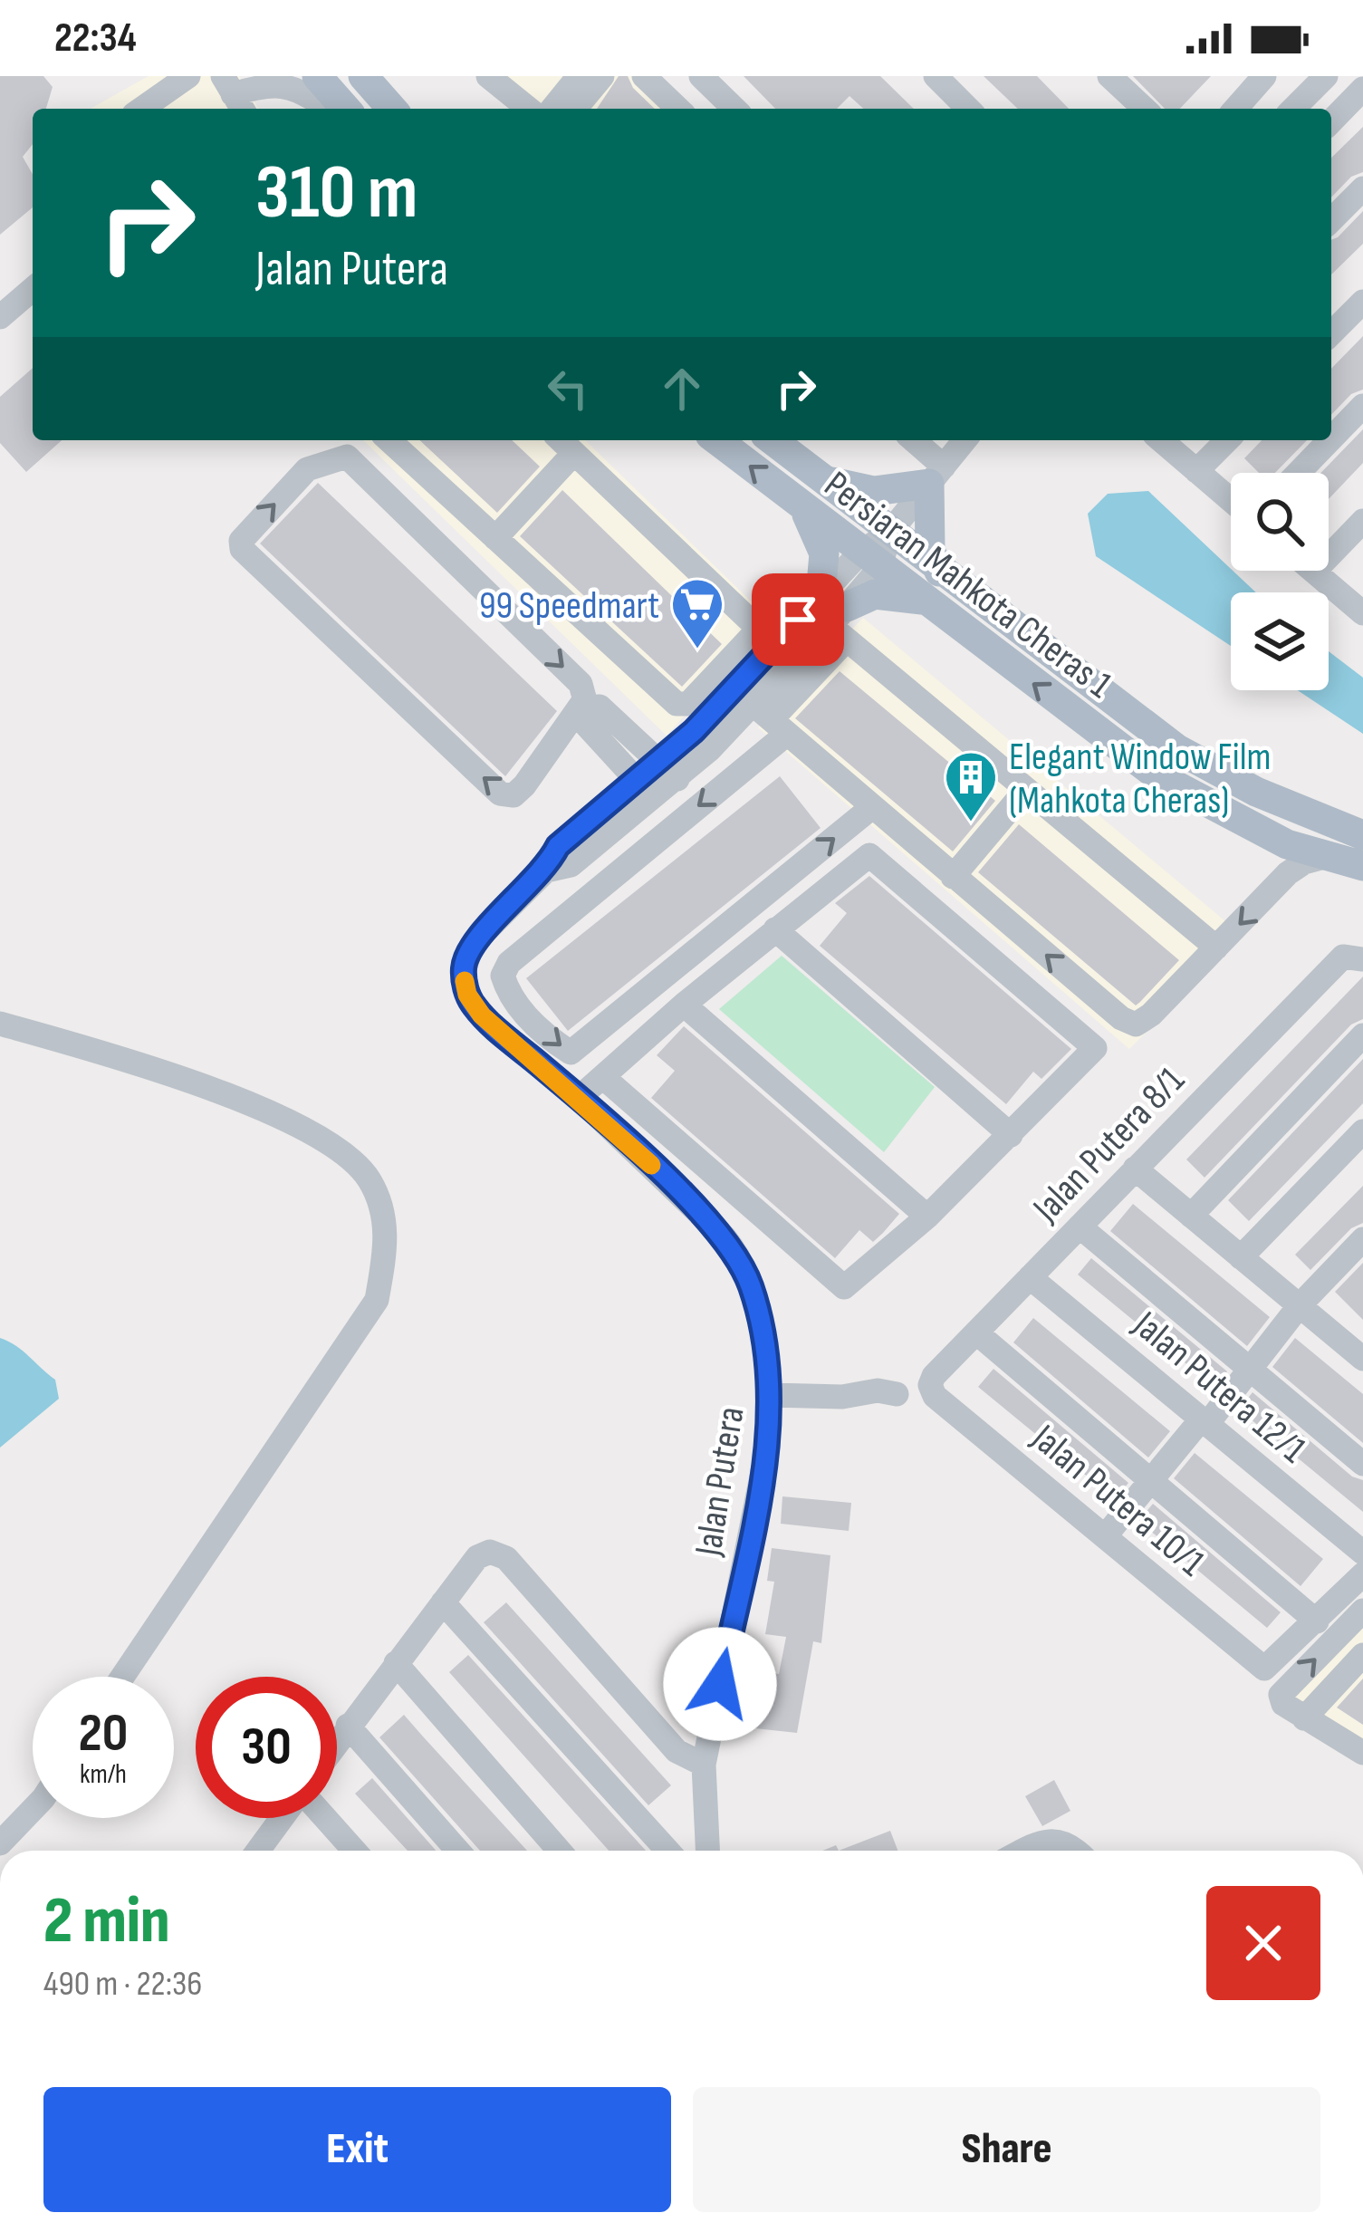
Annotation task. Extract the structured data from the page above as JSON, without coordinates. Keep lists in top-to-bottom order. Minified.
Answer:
{"streets":{"main road":["Persiaran Mahkota Cheras 1"],"street":["Jalan Putera 8/1","Jalan Putera 12/1","Jalan Putera","Jalan Putera 10/1"]},"crossings":[["Persiaran Mahkota Cheras 1","Jalan Putera"],["Jalan Putera 8/1","Jalan Putera 12/1"],["Jalan Putera 8/1","Jalan Putera 10/1"]],"places":{"supermarket":["99 Speedmart"],"building":["Elegant Window Film (Mahkota Cheras)"]},"page":{"status":"22:34","turn":["310 m","Jalan Putera"],"speed":"20 km/h","limit":"30","heading":["2 min","490 m · 22:36"],"buttons":["Exit","Share"]}}
